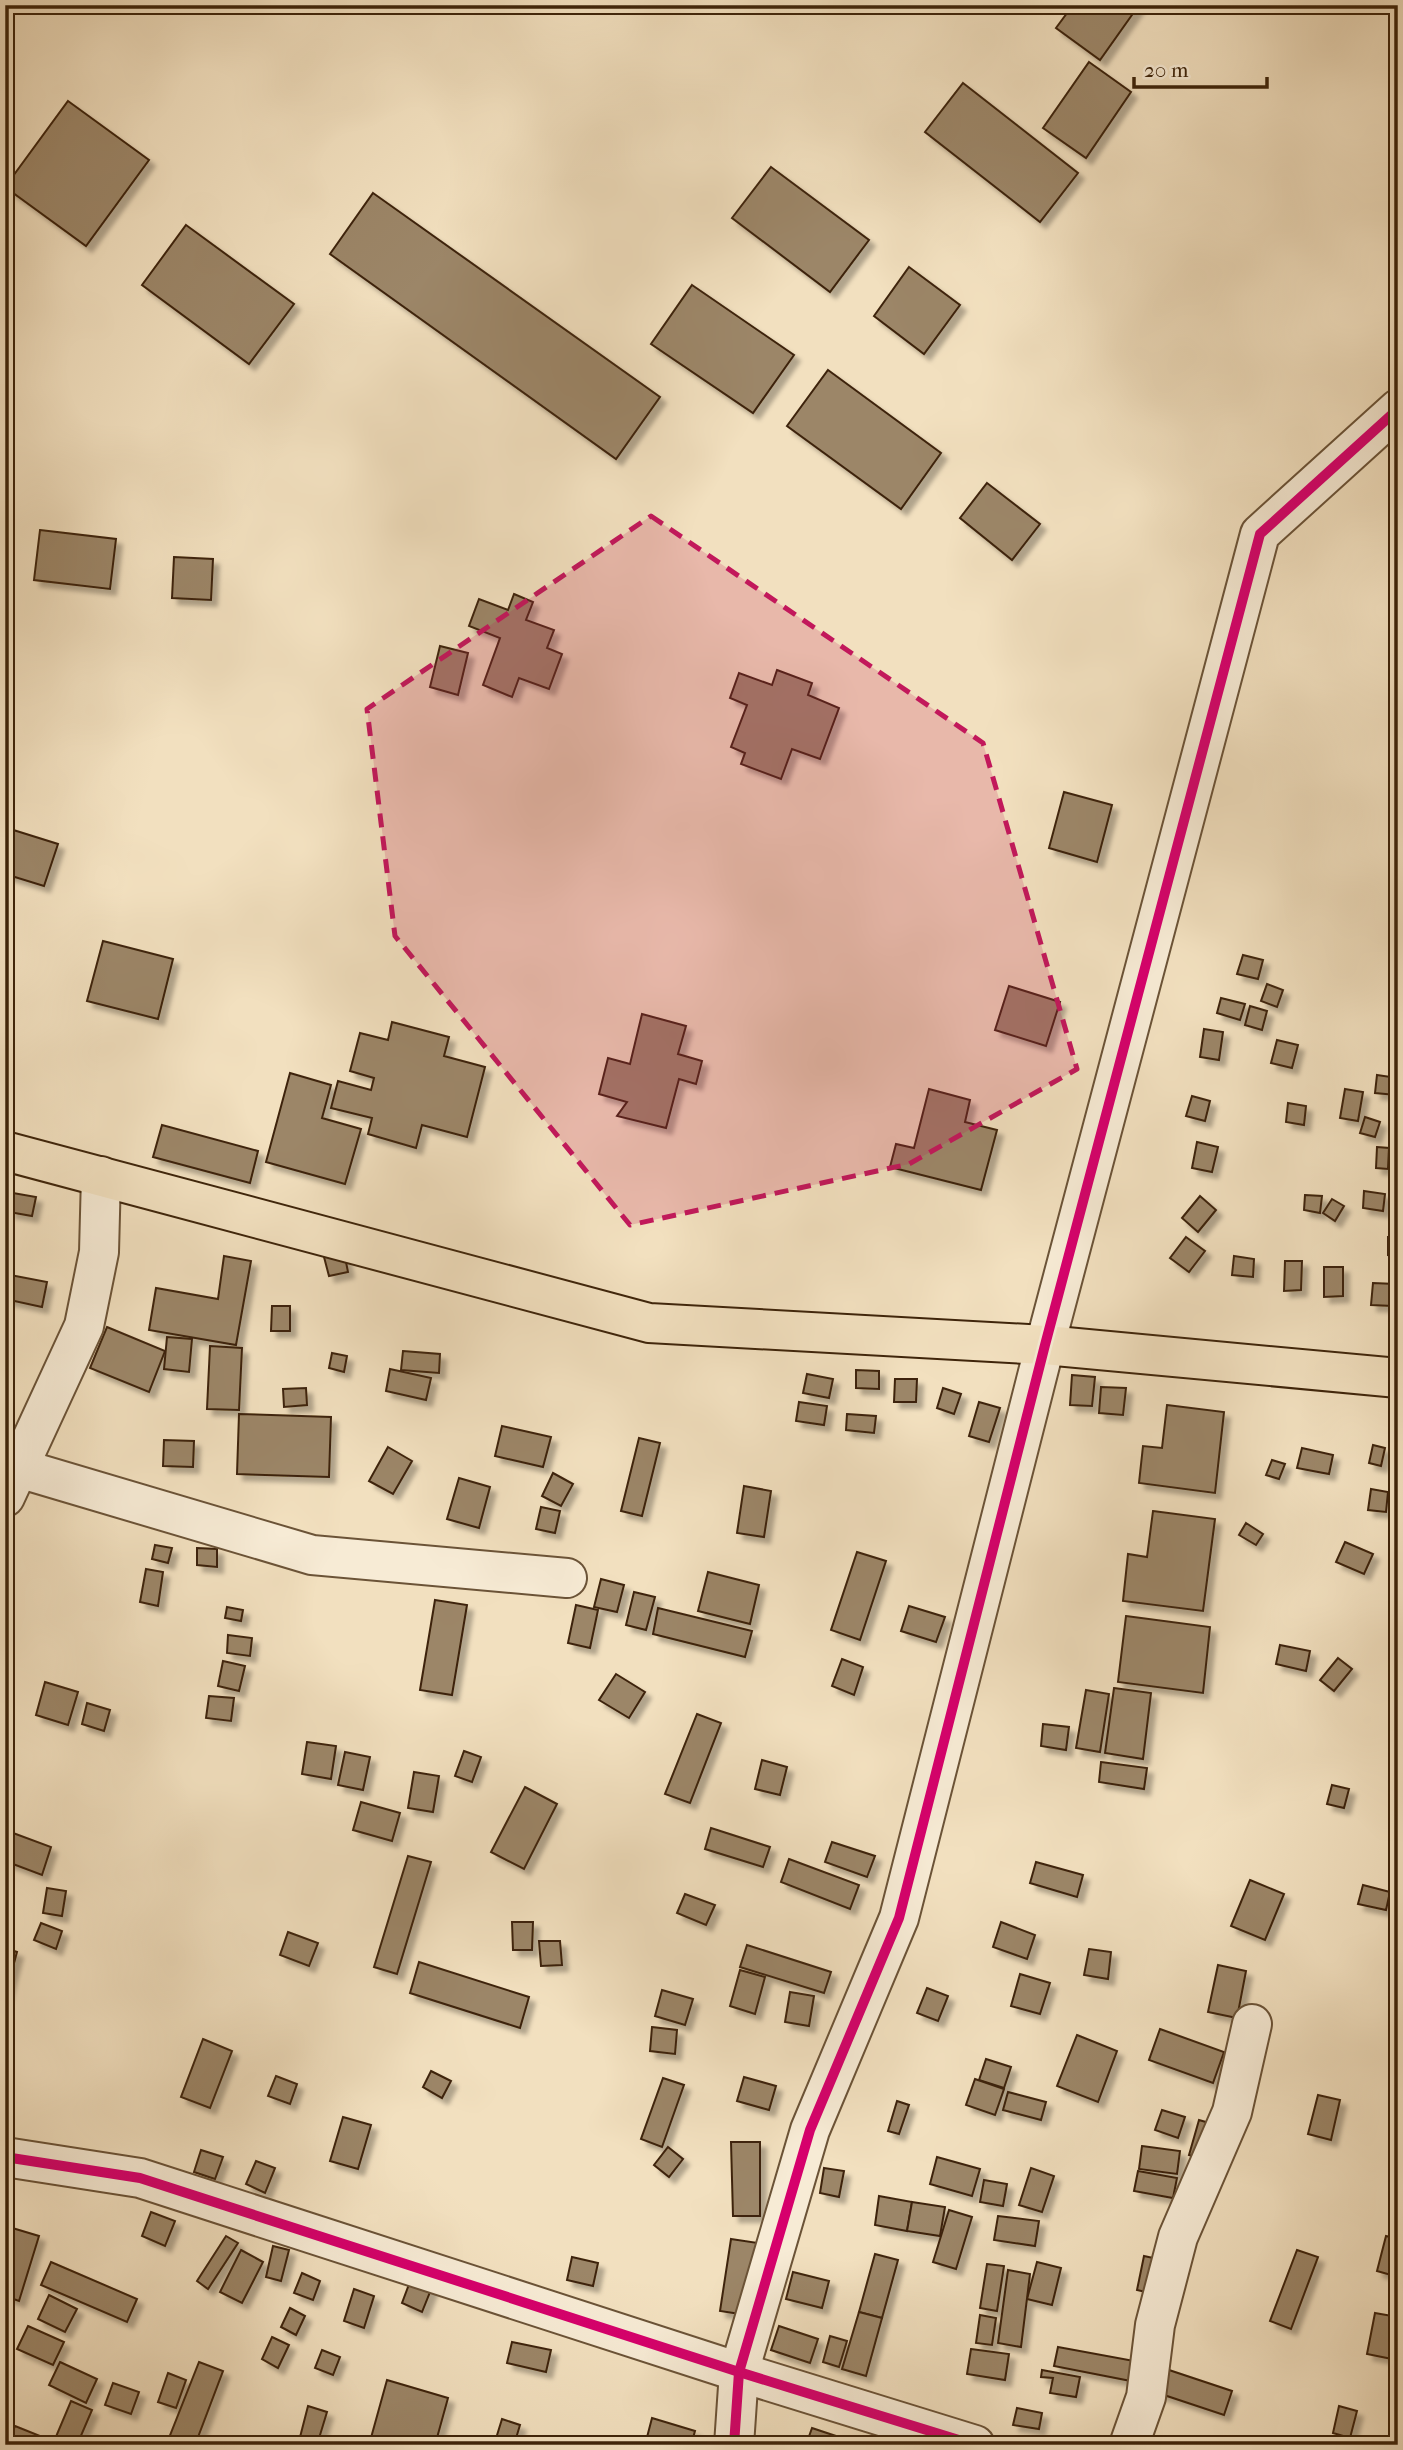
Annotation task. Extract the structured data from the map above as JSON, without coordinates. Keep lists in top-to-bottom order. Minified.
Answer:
{"scale_bar":"20 m"}
